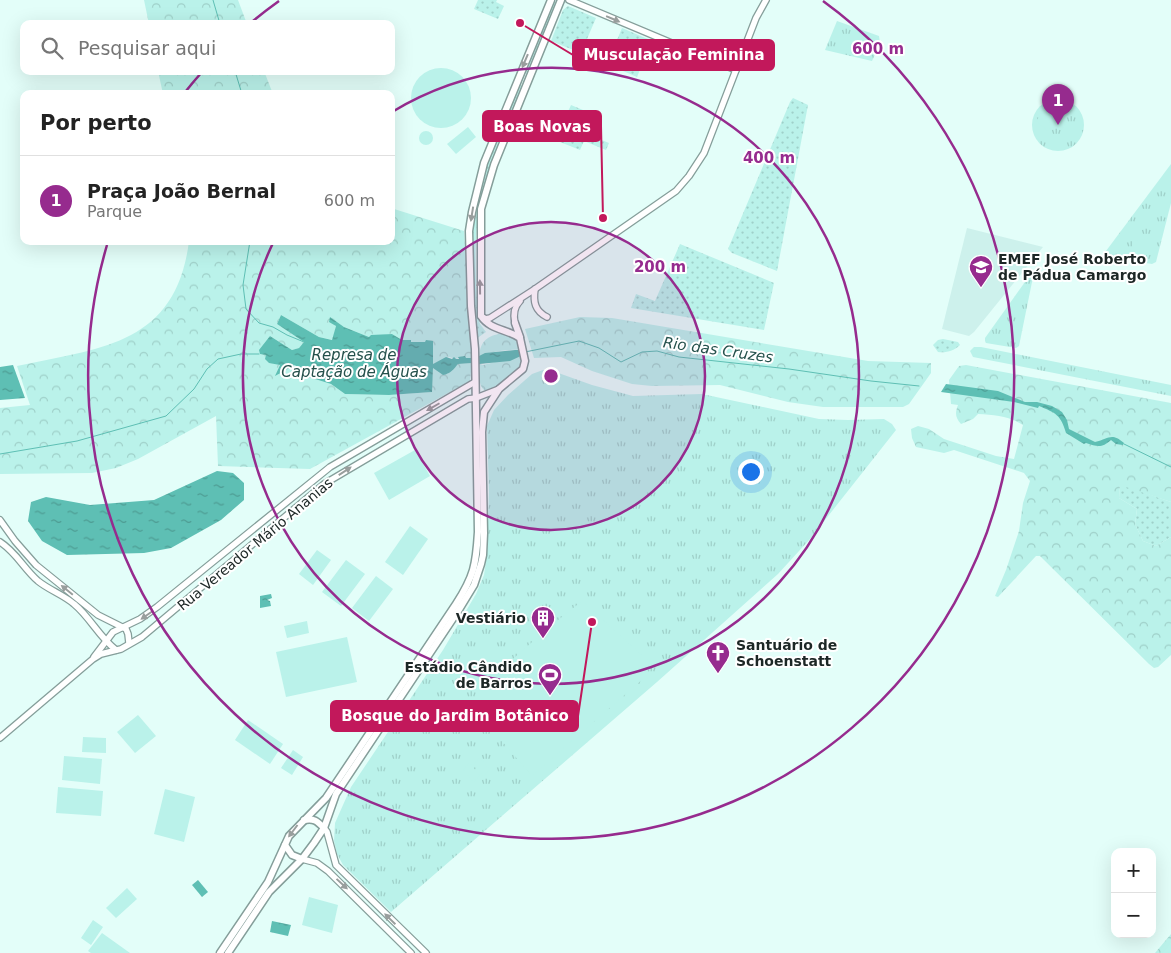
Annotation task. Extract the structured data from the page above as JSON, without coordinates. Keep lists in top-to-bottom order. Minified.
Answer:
{"streets":{"street":["Rua Vereador Mário Ananias"]},"water":["Rio das Cruzes","Represa de Captação de Águas"],"places":{"other":["Musculação Feminina","Boas Novas","Bosque do Jardim Botânico"],"school or university":["EMEF José Roberto de Pádua Camargo"],"building":["Vestiário"],"church":["Santuário de Schoenstatt"],"sports":["Estádio Cândido de Barros"]},"page":{"search":"Pesquisar aqui","pins":"1","heading":"Por perto","list":[{"mark":"1","name":"Praça João Bernal","note":"Parque","value":"600 m"}],"map_buttons":["+","−"]},"rings":["600 m","400 m","200 m"]}
